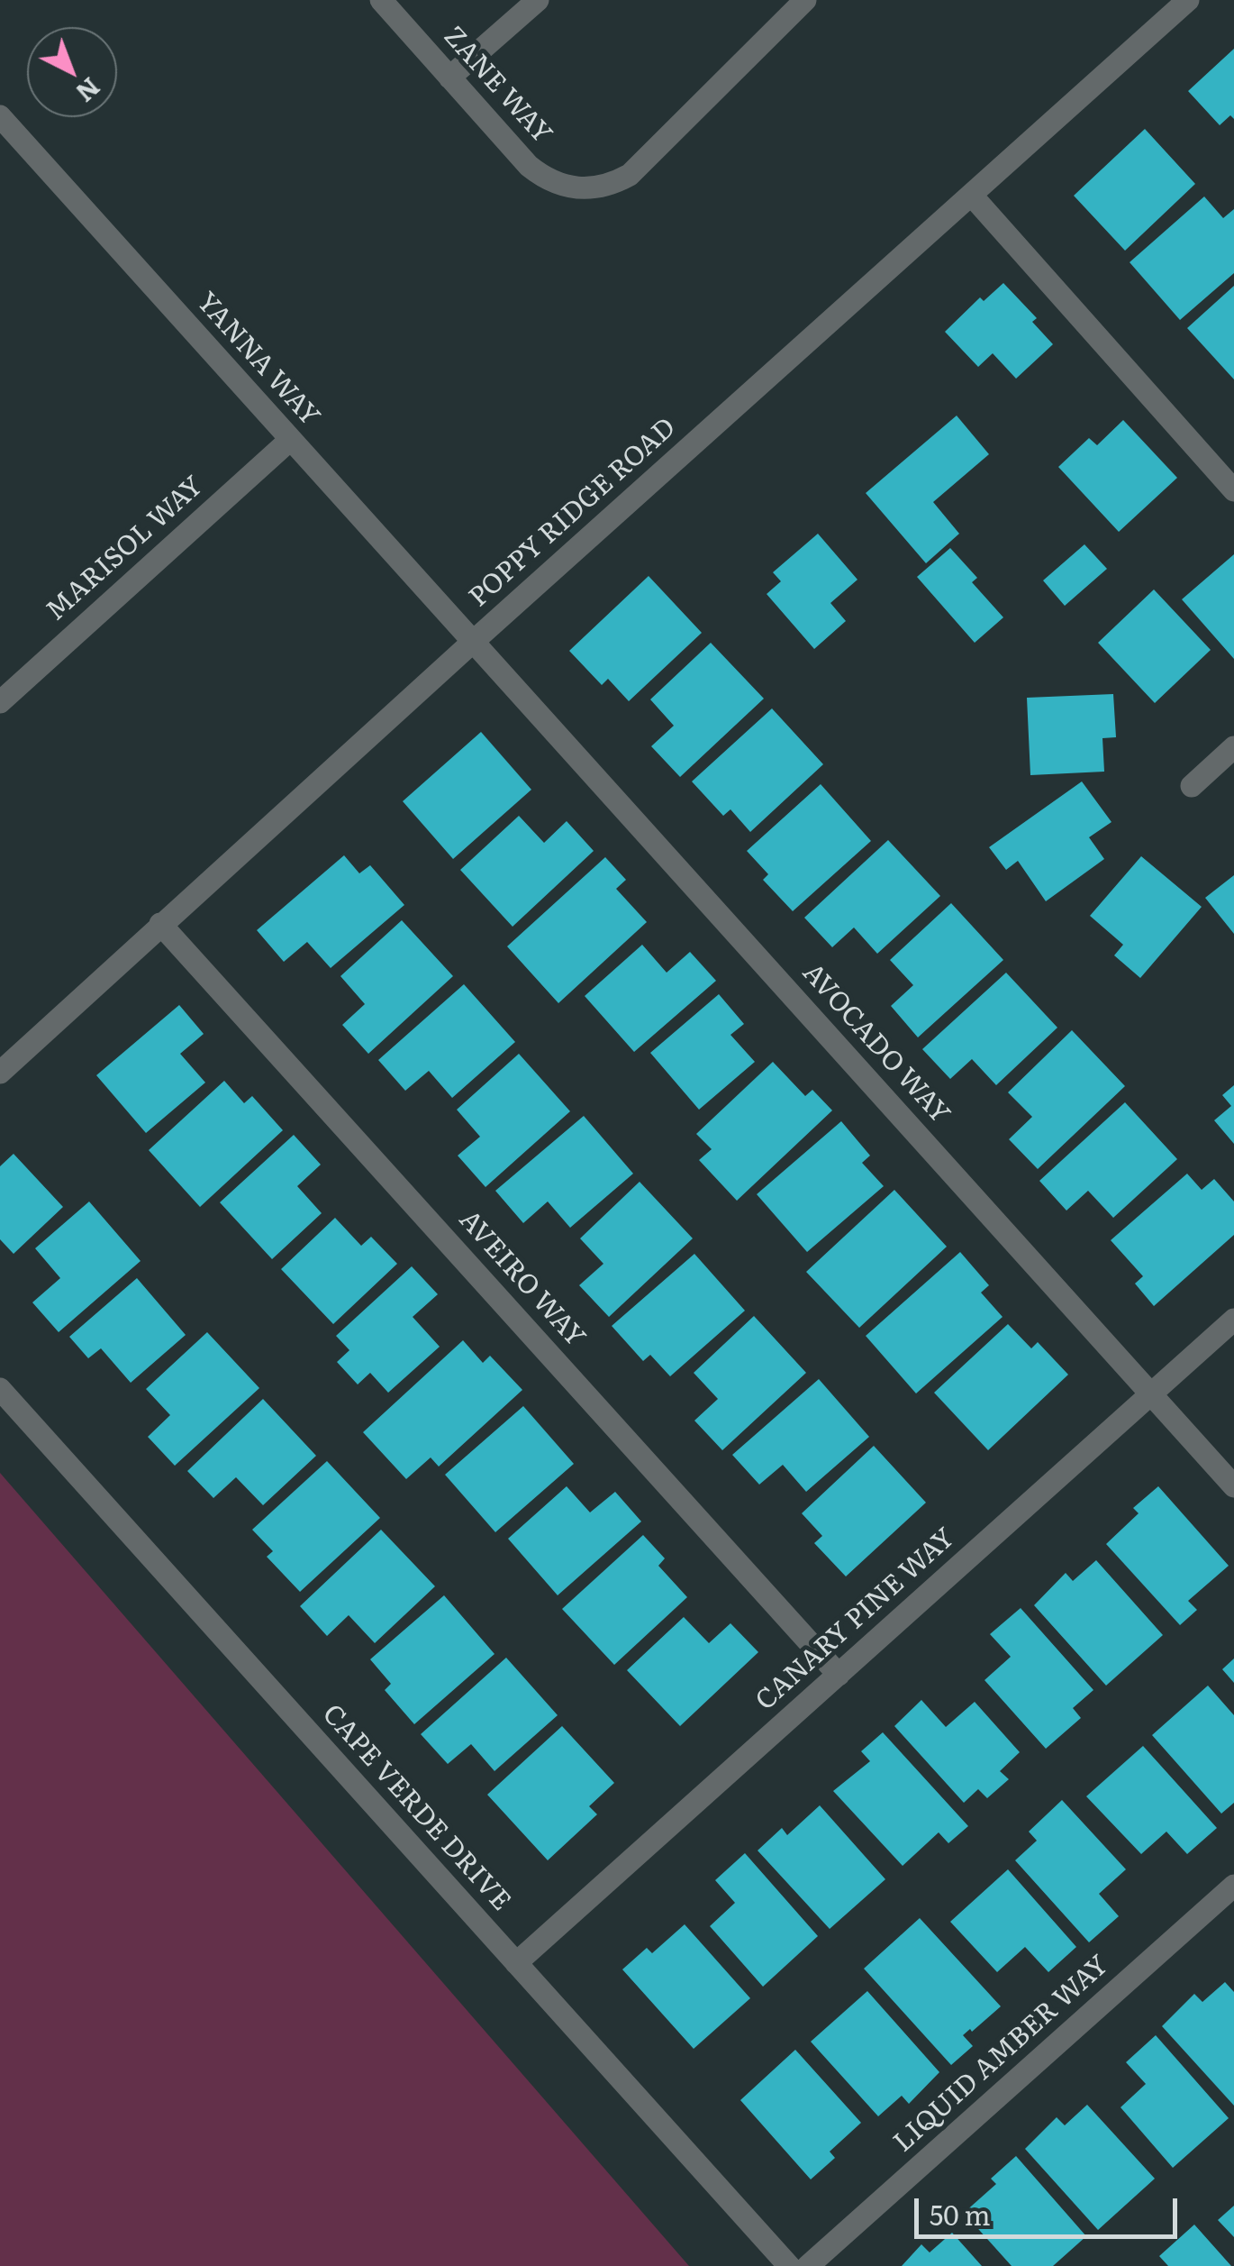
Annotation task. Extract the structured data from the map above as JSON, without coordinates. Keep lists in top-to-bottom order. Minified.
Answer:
{"streets":{"street":["ZANE WAY","YANNA WAY","POPPY RIDGE ROAD","MARISOL WAY","AVOCADO WAY","AVEIRO WAY","CANARY PINE WAY","CAPE VERDE DRIVE","LIQUID AMBER WAY"]},"crossings":[["YANNA WAY","POPPY RIDGE ROAD"],["YANNA WAY","MARISOL WAY"],["YANNA WAY","AVOCADO WAY"],["POPPY RIDGE ROAD","AVOCADO WAY"],["POPPY RIDGE ROAD","AVEIRO WAY"],["AVOCADO WAY","CANARY PINE WAY"],["AVEIRO WAY","CANARY PINE WAY"],["CANARY PINE WAY","CAPE VERDE DRIVE"]],"scale_bar":"50 m","north":"bottom right"}
